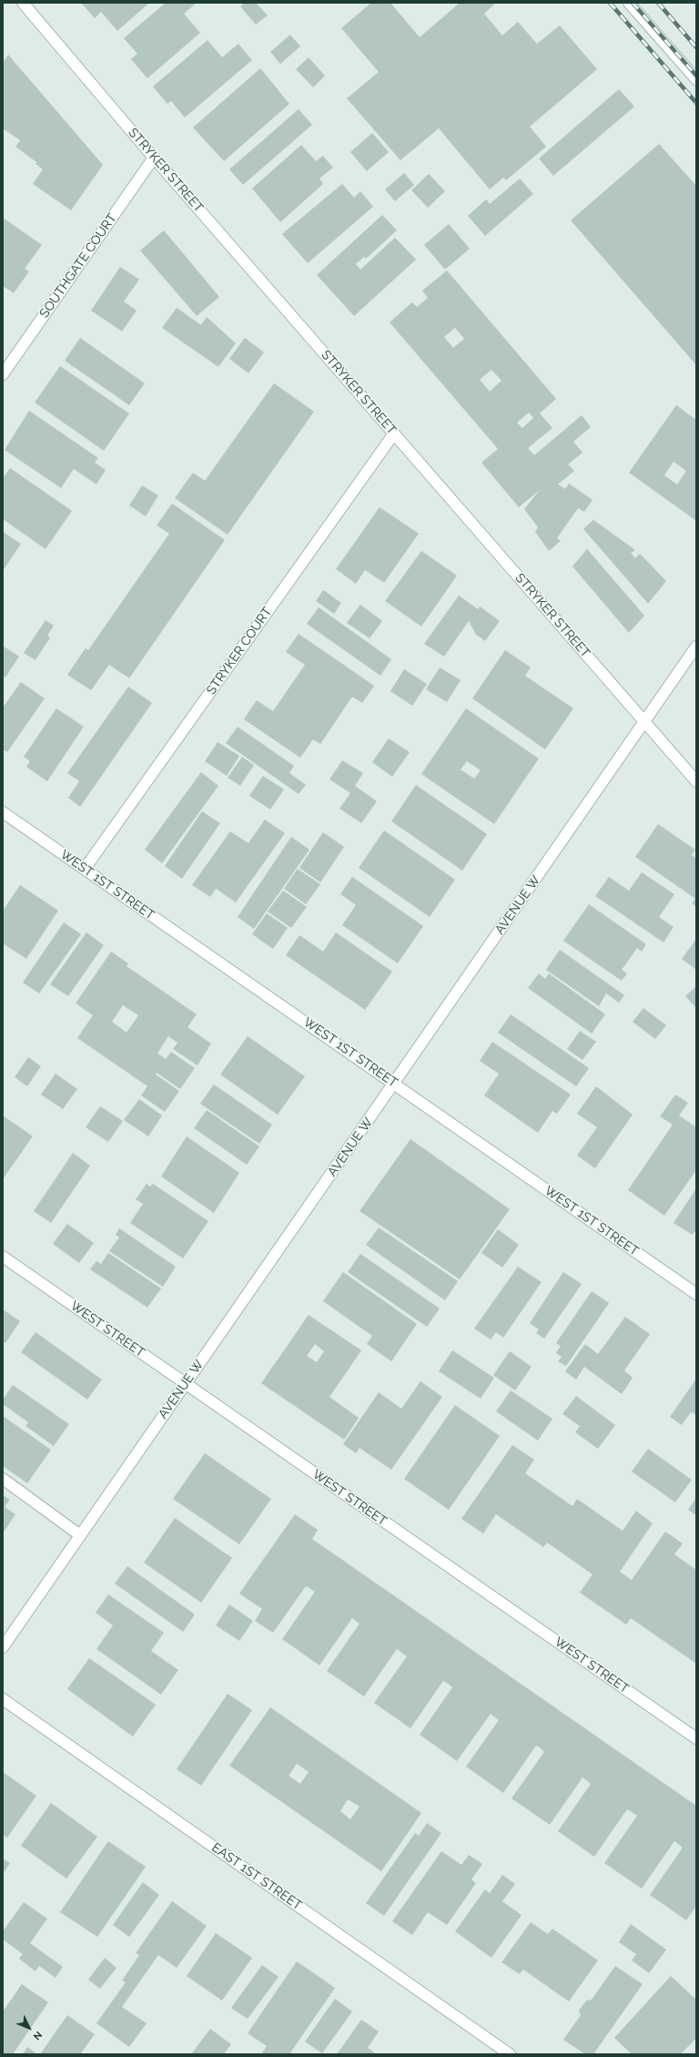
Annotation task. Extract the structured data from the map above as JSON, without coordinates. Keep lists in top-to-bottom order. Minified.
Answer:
{"streets":{"street":["STRYKER STREET","SOUTHGATE COURT","STRYKER COURT","WEST 1ST STREET","AVENUE W","WEST STREET","EAST 1ST STREET"]},"crossings":[["STRYKER STREET","SOUTHGATE COURT"],["STRYKER STREET","STRYKER COURT"],["STRYKER STREET","AVENUE W"],["STRYKER COURT","WEST 1ST STREET"],["WEST 1ST STREET","AVENUE W"],["AVENUE W","WEST STREET"]],"north":"bottom right"}
